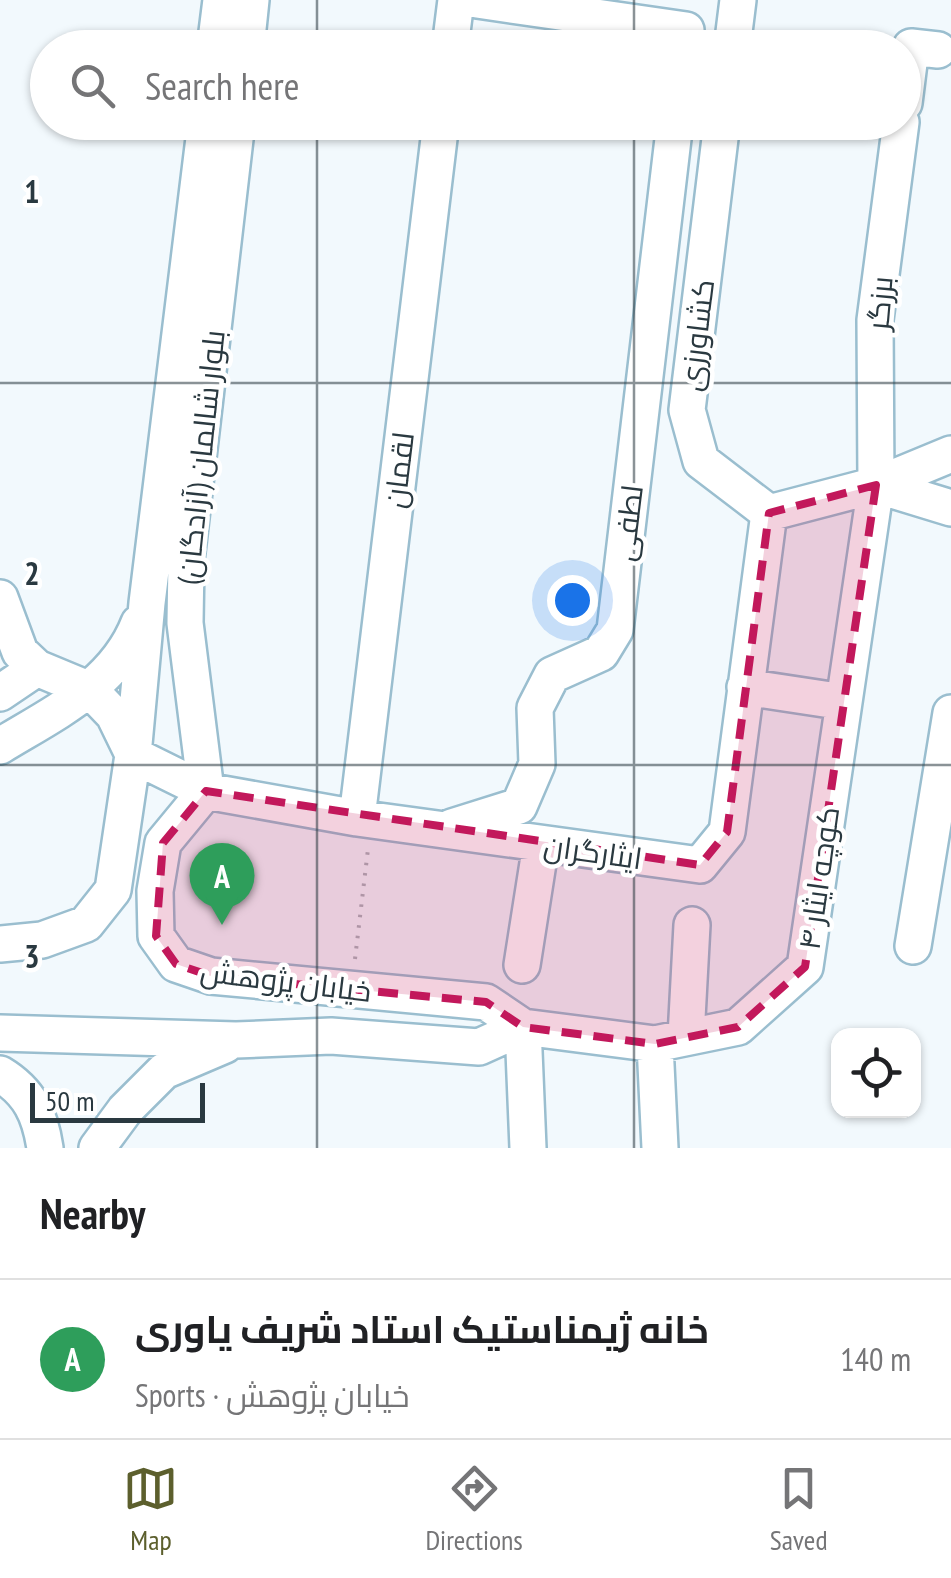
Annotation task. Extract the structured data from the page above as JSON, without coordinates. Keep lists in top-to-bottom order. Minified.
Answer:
{"streets":{"street":["برزگر","کشاورزی","بلوار شالمان (آزادگان)","لقمان","لطفی","ایثارگران","کوچه ایثار ۴","خیابان پژوهش"]},"crossings":[["برزگر","کوچه ایثار ۴"],["کشاورزی","ایثارگران"],["بلوار شالمان (آزادگان)","ایثارگران"],["بلوار شالمان (آزادگان)","خیابان پژوهش"],["لقمان","ایثارگران"],["لطفی","ایثارگران"],["ایثارگران","خیابان پژوهش"],["کوچه ایثار ۴","خیابان پژوهش"]],"scale_bar":"50 m","page":{"search":"Search here","pins":"A","scale":"50 m","heading":"Nearby","list":[{"mark":"A","name":"خانه ژیمناستیک استاد شریف یاوری","note":"Sports · خیابان پژوهش","value":"140 m"}],"nav":["Map","Directions","Saved"]},"grid":{"rows":["1","2","3"]}}
